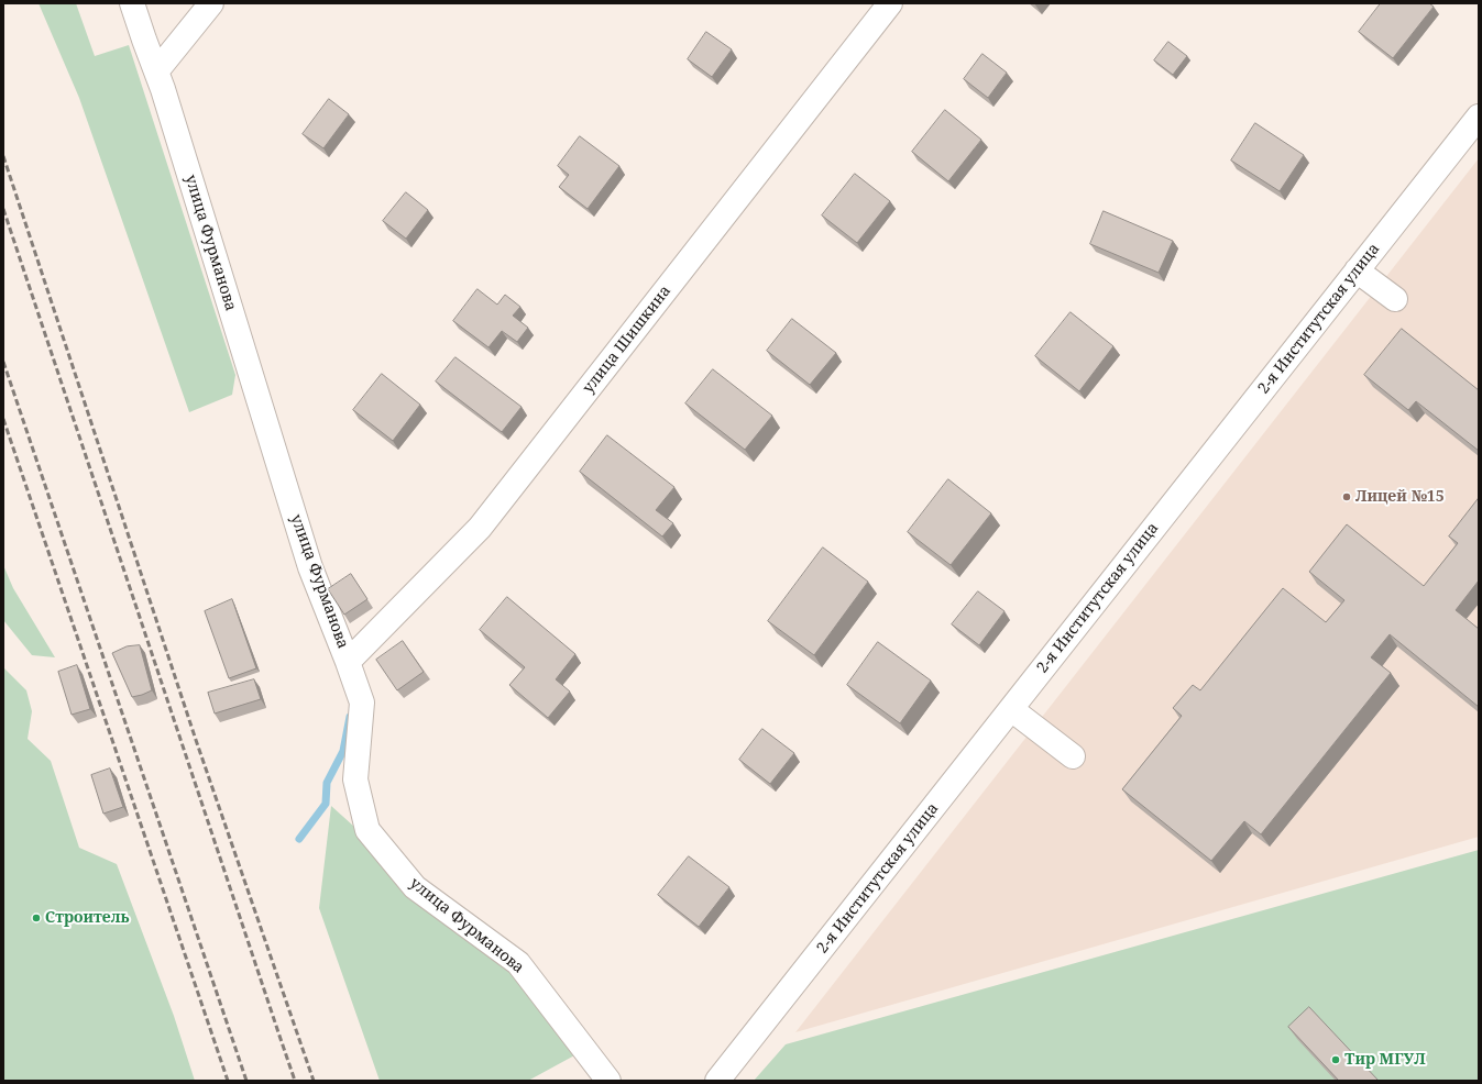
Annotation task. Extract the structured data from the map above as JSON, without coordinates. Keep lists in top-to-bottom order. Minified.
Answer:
{"streets":{"street":["улица Фурманова","2-я Институтская улица","улица Шишкина"]},"crossings":[["улица Фурманова","улица Шишкина"]],"places":["Лицей №15","Строитель","Тир МГУЛ"]}
